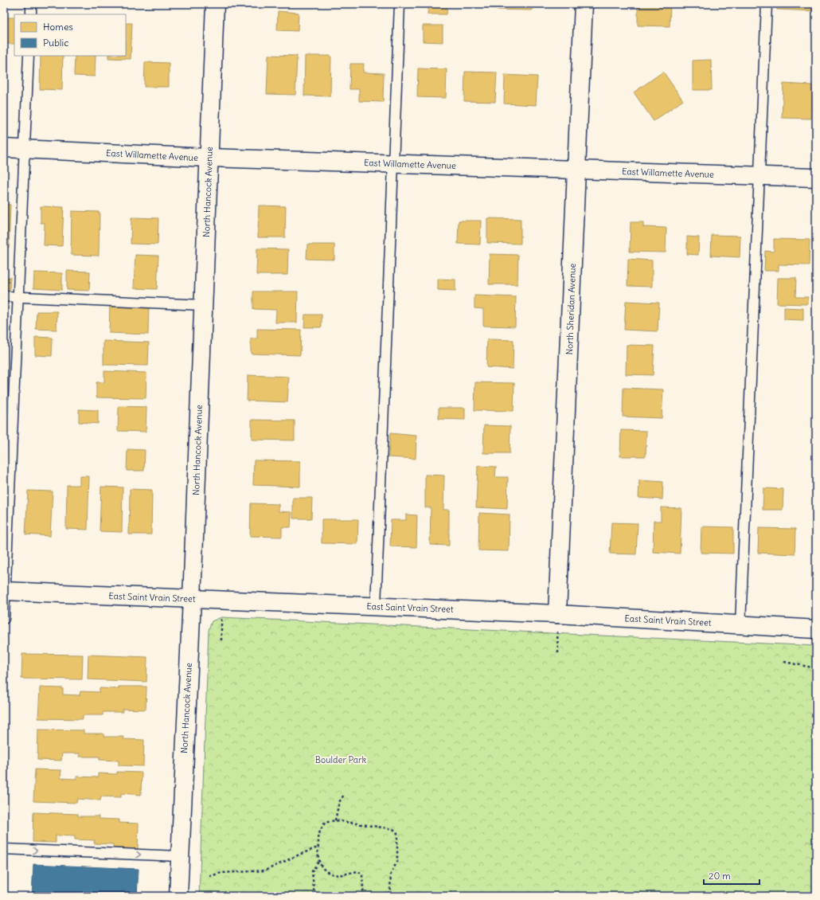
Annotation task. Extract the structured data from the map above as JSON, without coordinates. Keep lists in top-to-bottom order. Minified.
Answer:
{"streets":{"street":["East Willamette Avenue","North Hancock Avenue","North Sheridan Avenue","East Saint Vrain Street"]},"crossings":[["East Willamette Avenue","North Hancock Avenue"],["East Willamette Avenue","North Sheridan Avenue"],["North Hancock Avenue","East Saint Vrain Street"],["North Sheridan Avenue","East Saint Vrain Street"]],"parks":["Boulder Park"],"legend":["Homes","Public"],"scale_bar":"20 m"}
